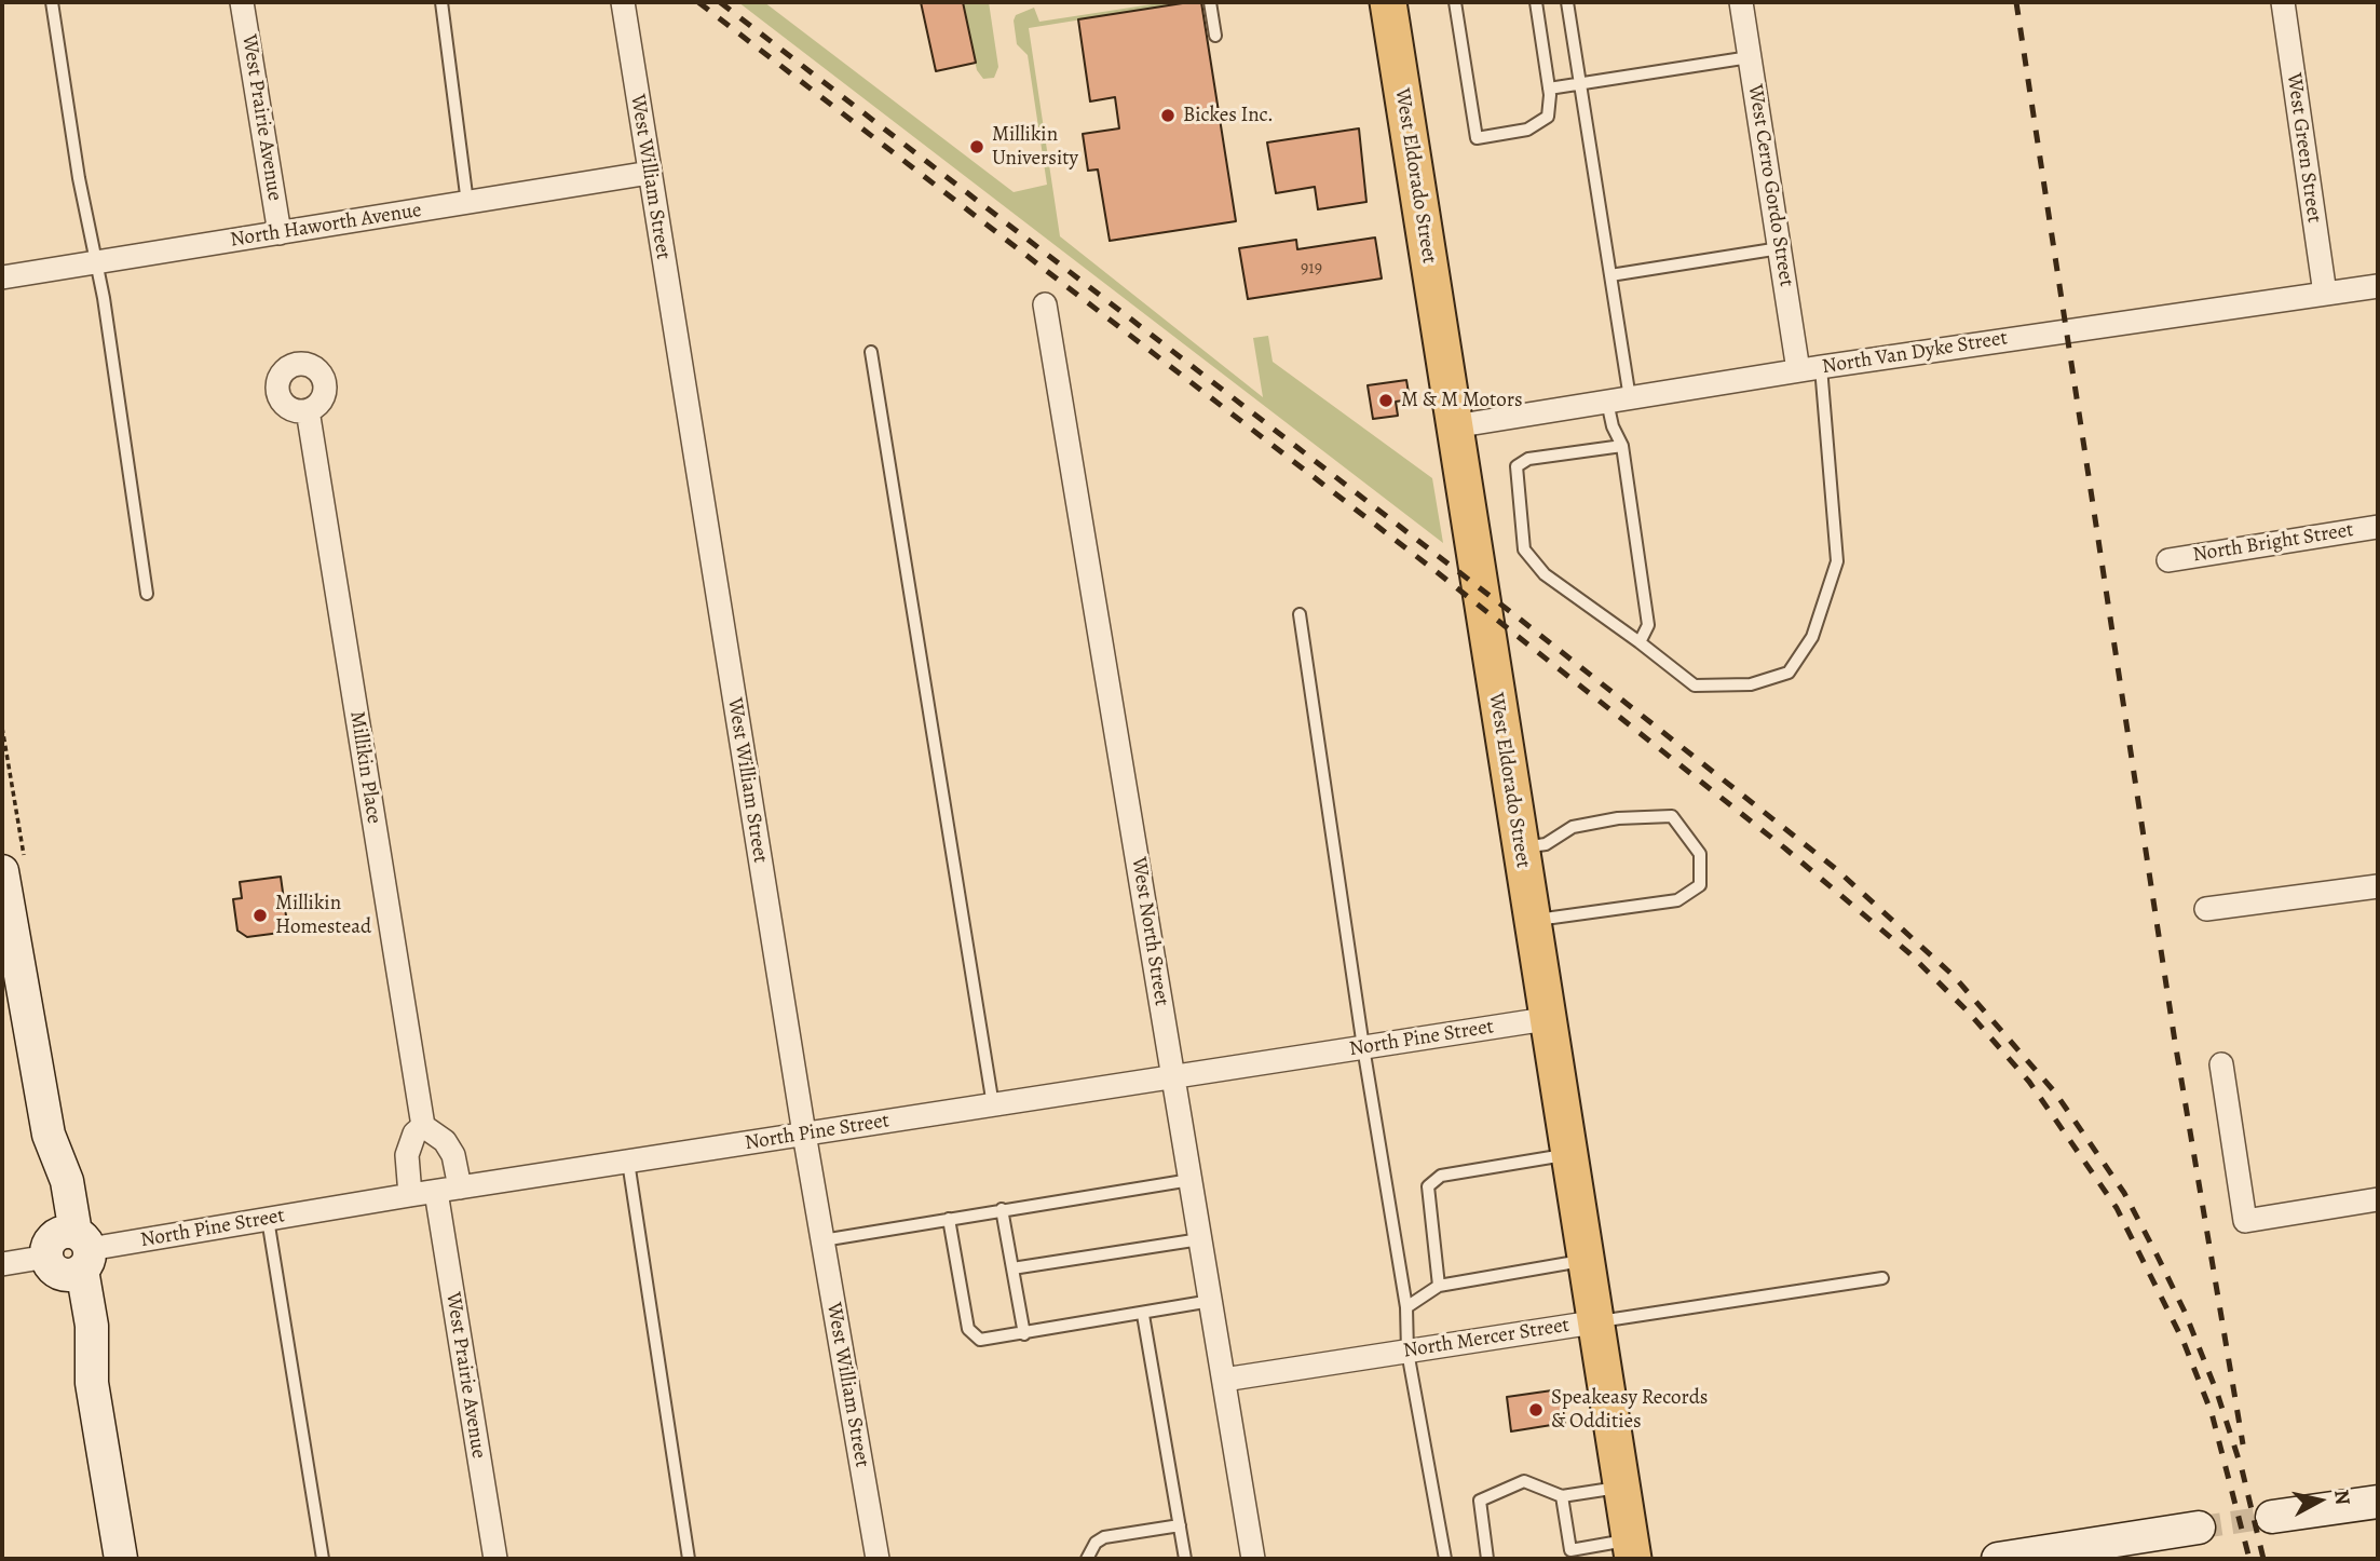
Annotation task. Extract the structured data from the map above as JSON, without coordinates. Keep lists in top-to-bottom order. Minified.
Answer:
{"streets":{"main road":["West Eldorado Street"],"street":["West Prairie Avenue","West Green Street","West William Street","West Cerro Gordo Street","North Haworth Avenue","North Van Dyke Street","North Bright Street","Millikin Place","West North Street","North Pine Street","North Mercer Street"]},"crossings":[["West Prairie Avenue","North Haworth Avenue"],["West Prairie Avenue","North Pine Street"],["West Green Street","North Van Dyke Street"],["West Eldorado Street","North Van Dyke Street"],["West Eldorado Street","North Pine Street"],["West Eldorado Street","North Mercer Street"],["West William Street","North Haworth Avenue"],["West William Street","North Pine Street"],["West Cerro Gordo Street","North Van Dyke Street"],["West North Street","North Pine Street"],["West North Street","North Mercer Street"]],"places":["Bickes Inc.","Millikin University","M & M Motors","Millikin Homestead","Speakeasy Records & Oddities"],"house_numbers":["919"],"north":"right"}
